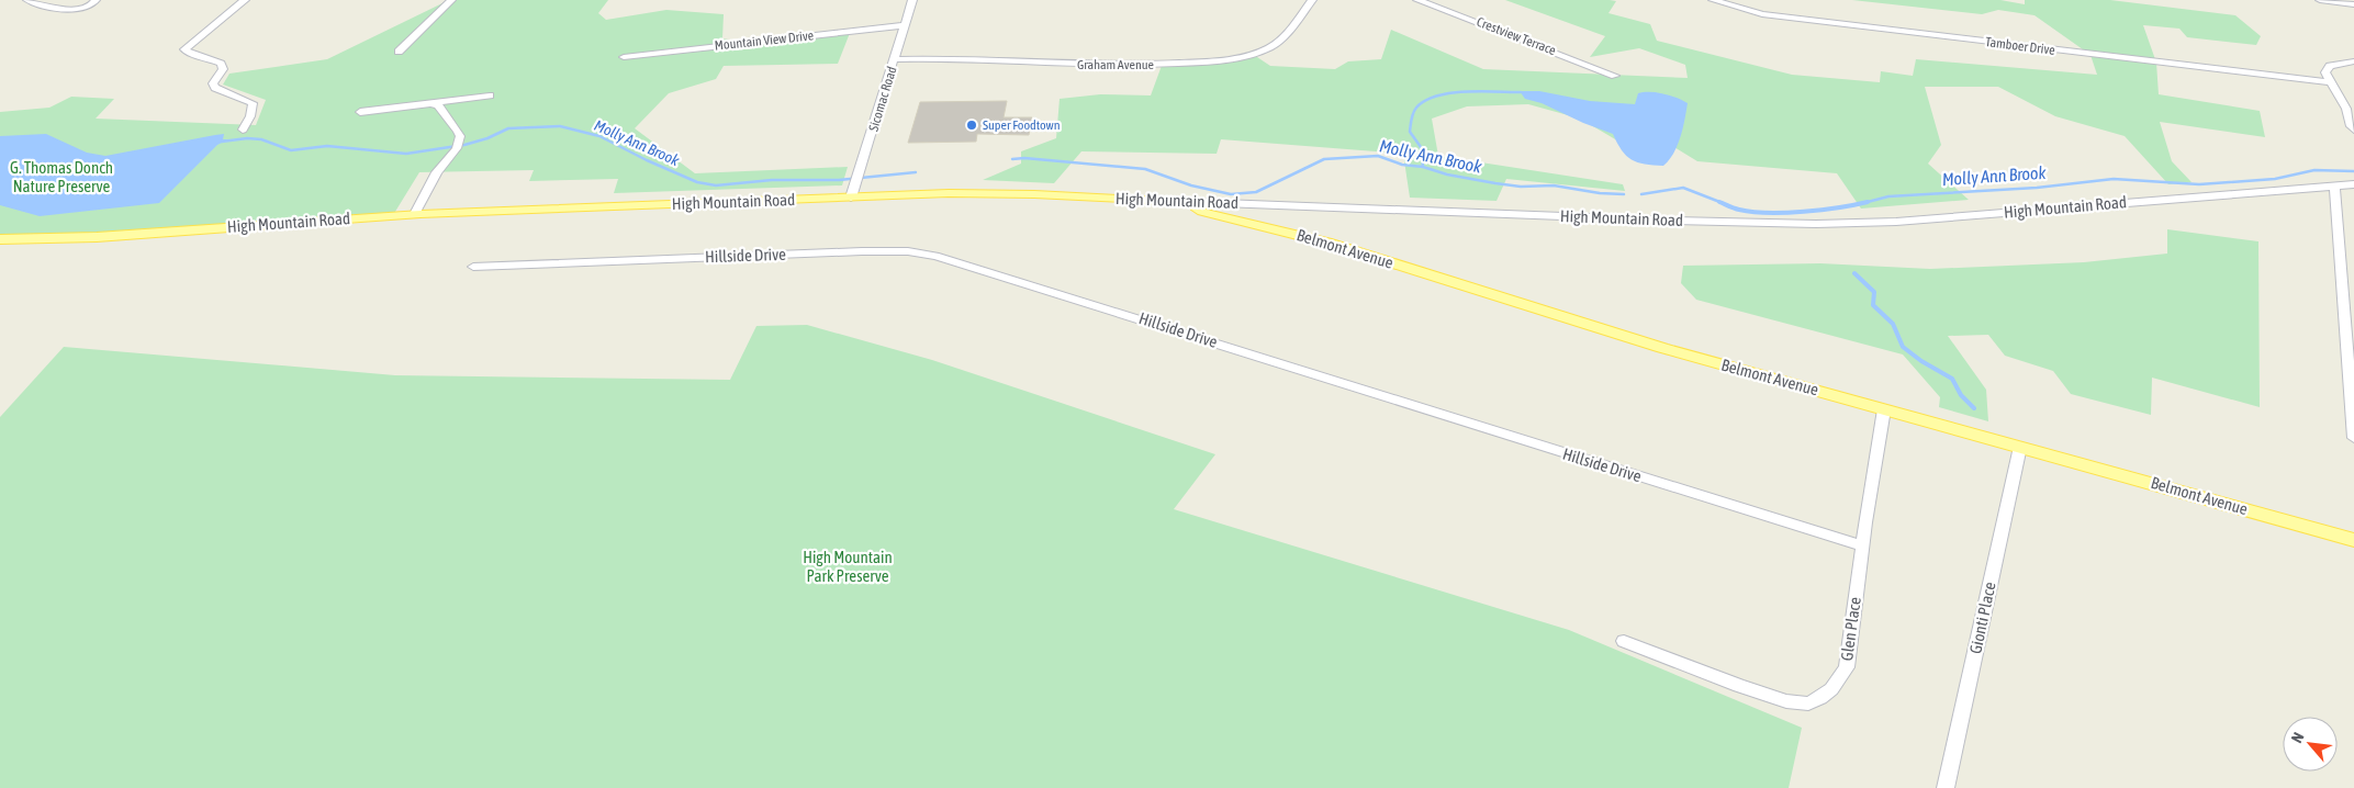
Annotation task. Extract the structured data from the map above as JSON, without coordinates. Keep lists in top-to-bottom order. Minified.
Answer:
{"streets":{"main road":["High Mountain Road","Belmont Avenue"],"street":["Crestview Terrace","Mountain View Drive","Tamboer Drive","Graham Avenue","Sicomac Road","Hillside Drive","Gionti Place","Glen Place"]},"crossings":[["Mountain View Drive","Sicomac Road"],["Graham Avenue","Sicomac Road"],["Sicomac Road","High Mountain Road"],["High Mountain Road","Belmont Avenue"],["Belmont Avenue","Gionti Place"],["Belmont Avenue","Glen Place"],["Hillside Drive","Glen Place"]],"water":["Molly Ann Brook"],"parks":["G. Thomas Donch Nature Preserve","High Mountain Park Preserve"],"places":["Super Foodtown"],"north":"top left"}
